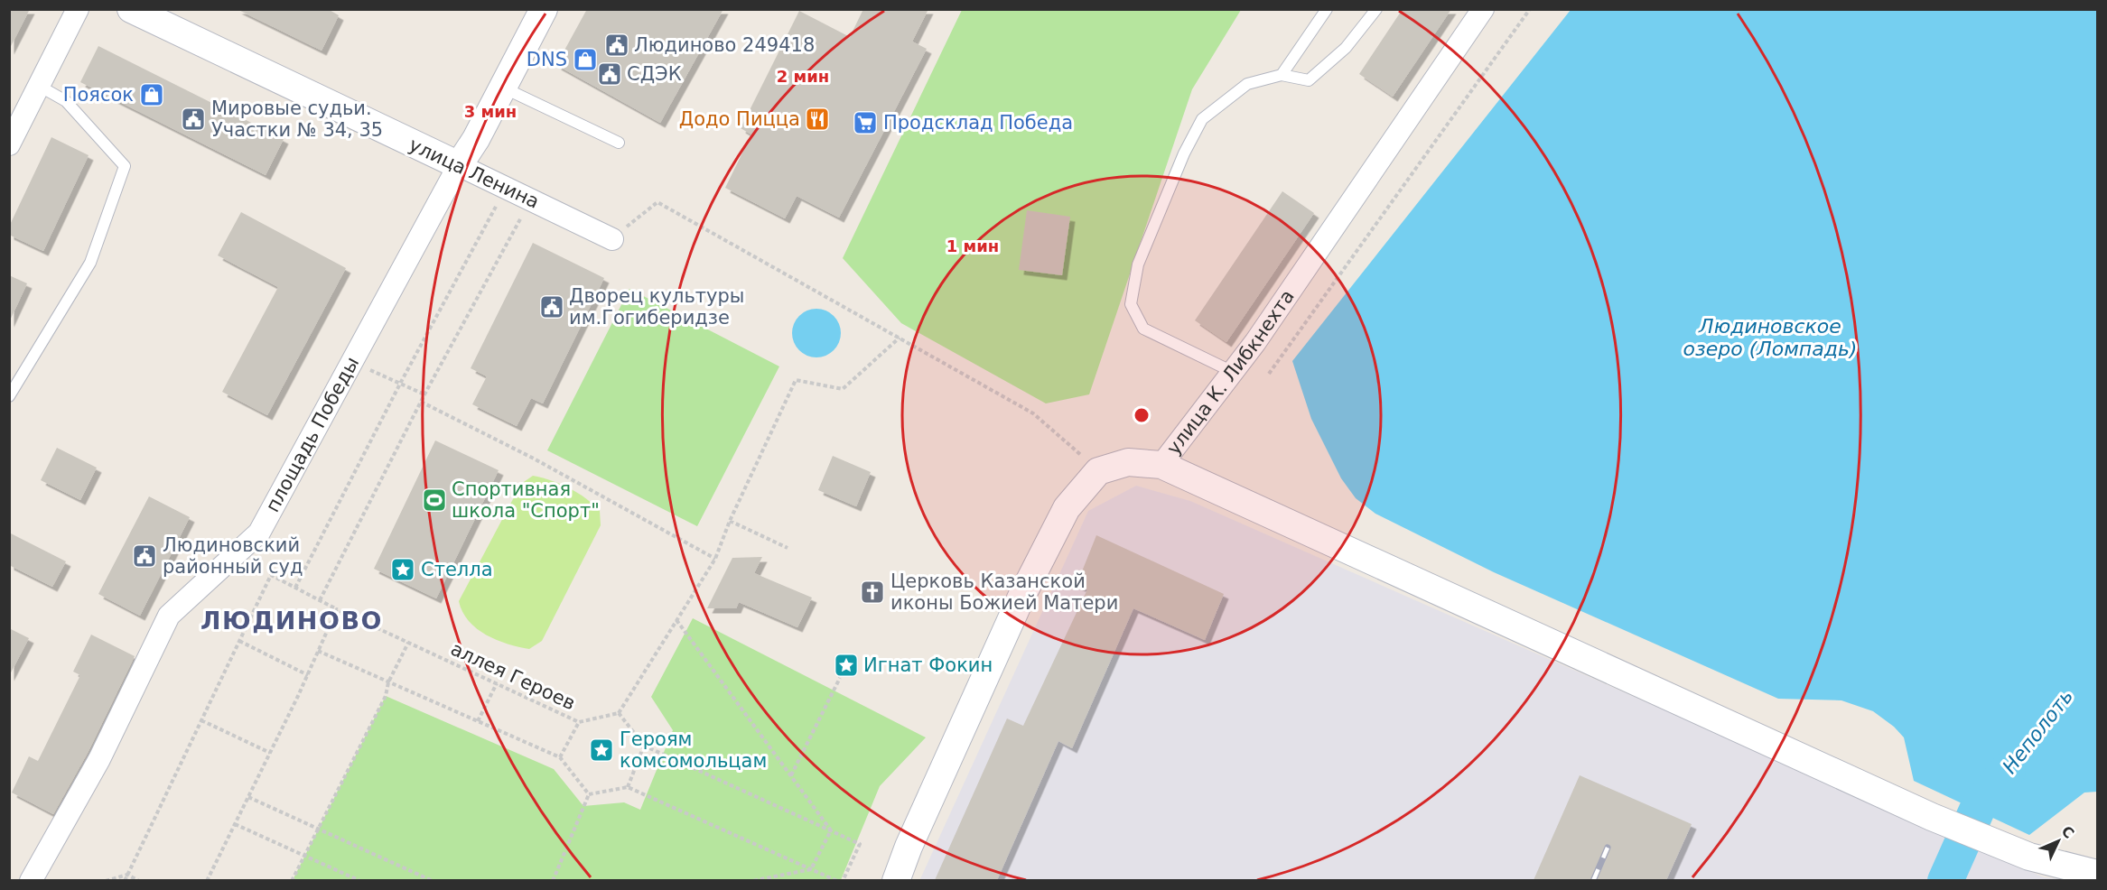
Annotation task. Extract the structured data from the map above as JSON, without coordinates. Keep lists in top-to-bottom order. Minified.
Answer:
{"streets":{"street":["улица Ленина","улица К. Либкнехта","площадь Победы"],"path":["аллея Героев"]},"crossings":[["улица Ленина","площадь Победы"]],"districts":["ЛЮДИНОВО"],"water":["Людиновское озеро (Ломпадь)","Неполоть"],"places":{"public building":["Людиново 249418","СДЭК","Мировые судьи. Участки № 34, 35","Дворец культуры им.Гогиберидзе","Людиновский районный суд"],"shop":["DNS","Поясок"],"restaurant":["Додо Пицца"],"supermarket":["Продсклад Победа"],"sports":["Спортивная школа \"Спорт\""],"place":["Стелла","Игнат Фокин","Героям комсомольцам"],"church":["Церковь Казанской иконы Божией Матери"]},"north":"top right","rings":["2 мин","3 мин","1 мин"]}
